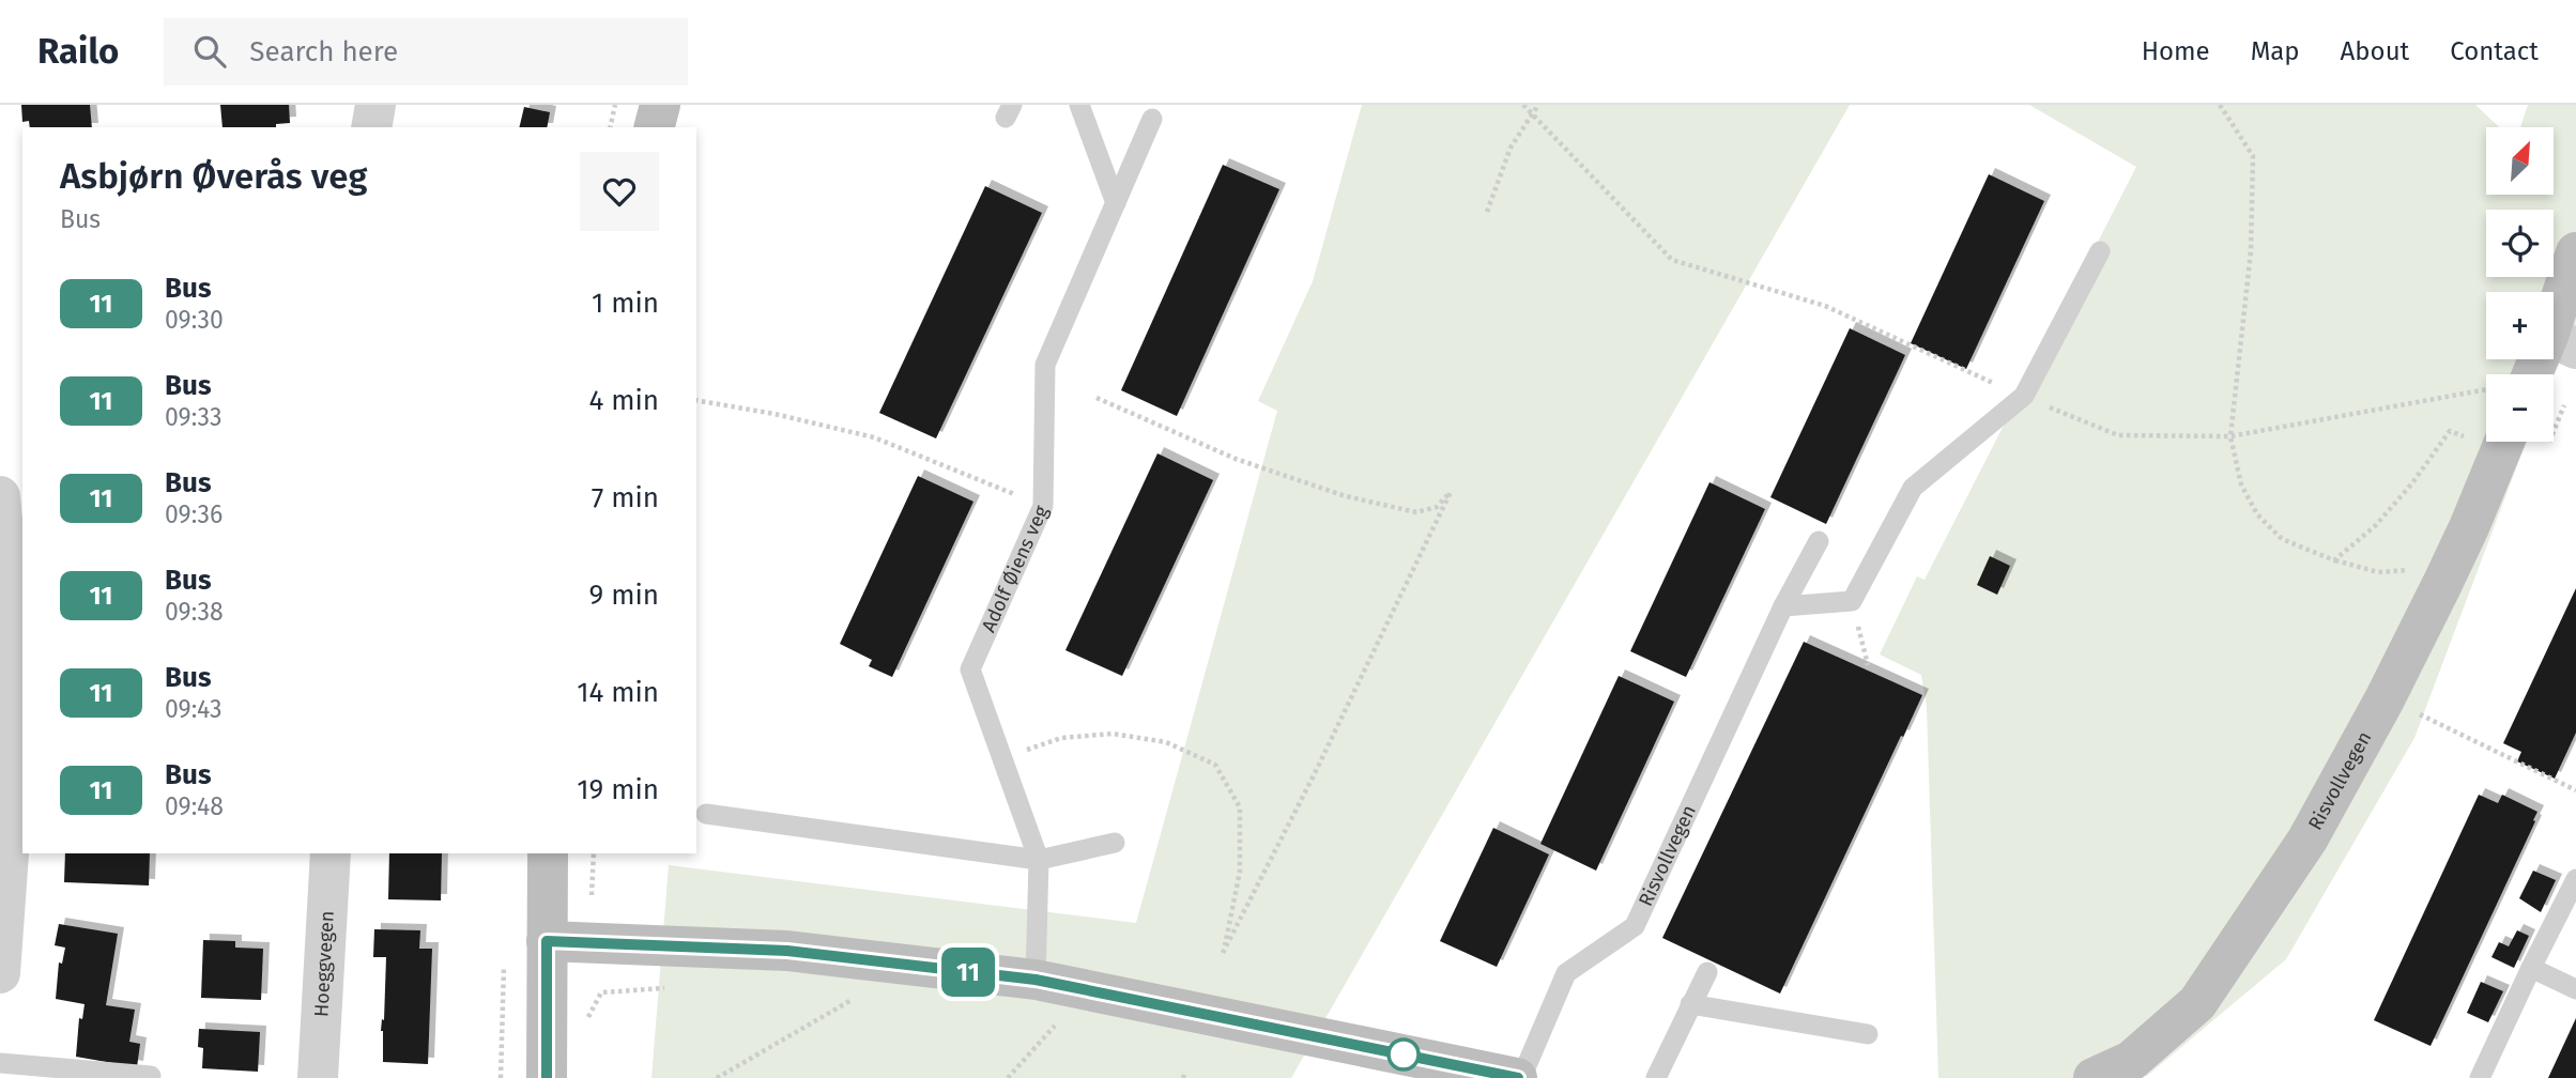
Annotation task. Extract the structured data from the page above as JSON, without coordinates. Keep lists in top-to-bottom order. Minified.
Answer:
{"streets":{"street":["Risvollvegen","Hoeggvegen"],"lane":["Adolf Øiens veg"]},"crossings":[["Adolf Øiens veg","Risvollvegen"]],"lines":["bus line 11"],"north":"top right","page":{"header":"Railo","search":"Search here","nav":["Home","Map","About","Contact"],"on_map":"11","map_buttons":["+","−"],"heading":["Asbjørn Øverås veg","Bus"],"list":[{"mark":"11","name":"Bus","note":"09:30","value":"1 min"},{"mark":"11","name":"Bus","note":"09:33","value":"4 min"},{"mark":"11","name":"Bus","note":"09:36","value":"7 min"},{"mark":"11","name":"Bus","note":"09:38","value":"9 min"},{"mark":"11","name":"Bus","note":"09:43","value":"14 min"},{"mark":"11","name":"Bus","note":"09:48","value":"19 min"}]}}
